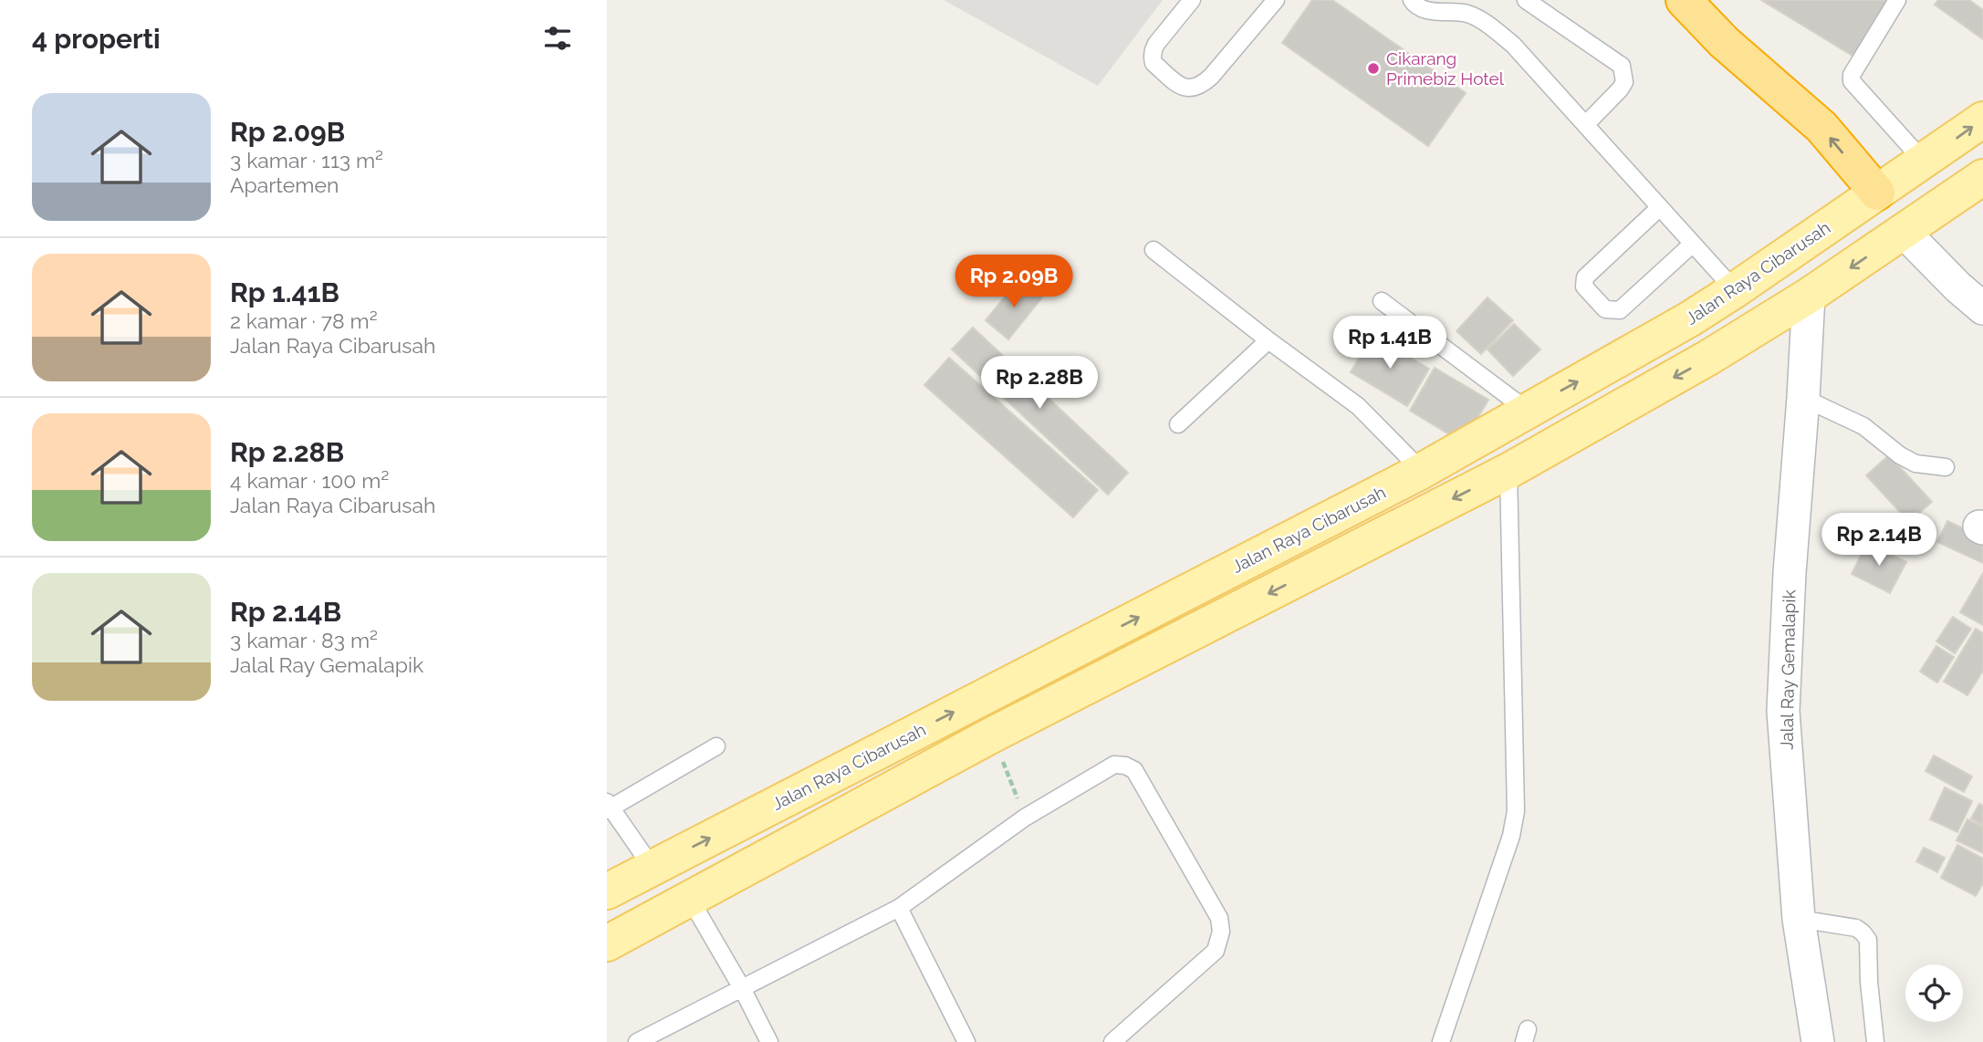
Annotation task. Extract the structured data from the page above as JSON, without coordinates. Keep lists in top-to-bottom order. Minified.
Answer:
{"streets":{"main road":["Jalan Raya Cibarusah"],"street":["Jalal Ray Gemalapik"]},"places":["Cikarang Primebiz Hotel"],"page":{"heading":"4 properti","list":[{"name":"Rp 2.09B","note":"3 kamar · 113 m² · Apartemen"},{"name":"Rp 1.41B","note":"2 kamar · 78 m² · Jalan Raya Cibarusah"},{"name":"Rp 2.28B","note":"4 kamar · 100 m² · Jalan Raya Cibarusah"},{"name":"Rp 2.14B","note":"3 kamar · 83 m² · Jalal Ray Gemalapik"}],"price":["Rp 2.09B","Rp 1.41B","Rp 2.28B","Rp 2.14B"]}}
